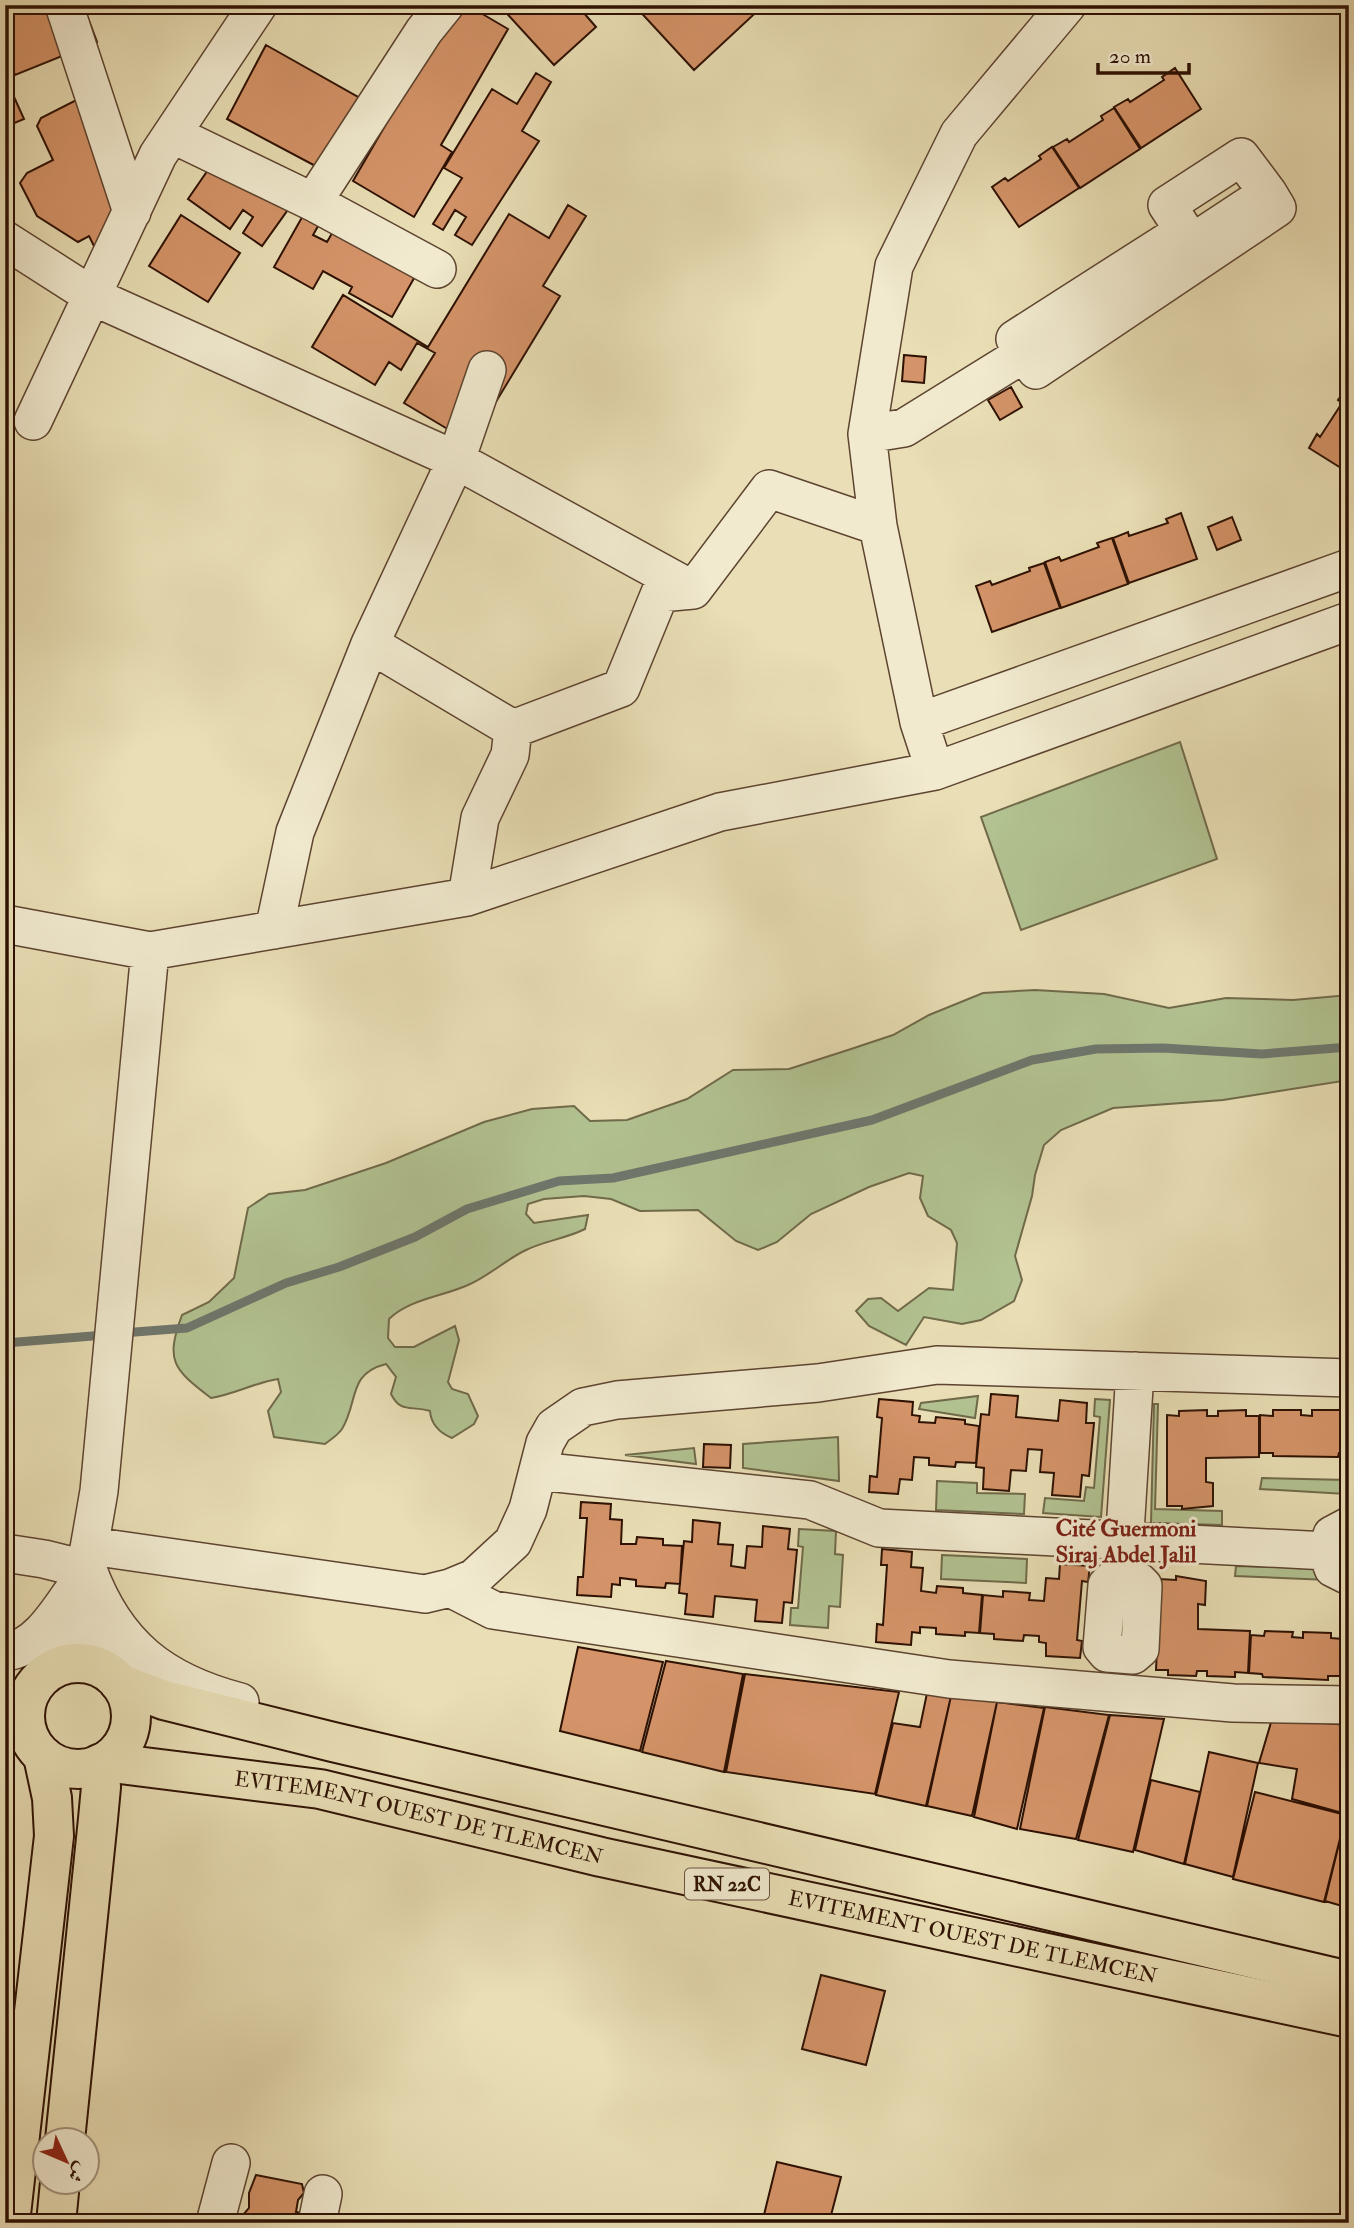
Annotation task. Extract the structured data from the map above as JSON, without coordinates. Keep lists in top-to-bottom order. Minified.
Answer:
{"streets":{"highway":["EVITEMENT OUEST DE TLEMCEN","RN 22C"]},"districts":["Cité Guermoni Siraj Abdel Jalil"],"scale_bar":"20 m","north":"bottom right"}
